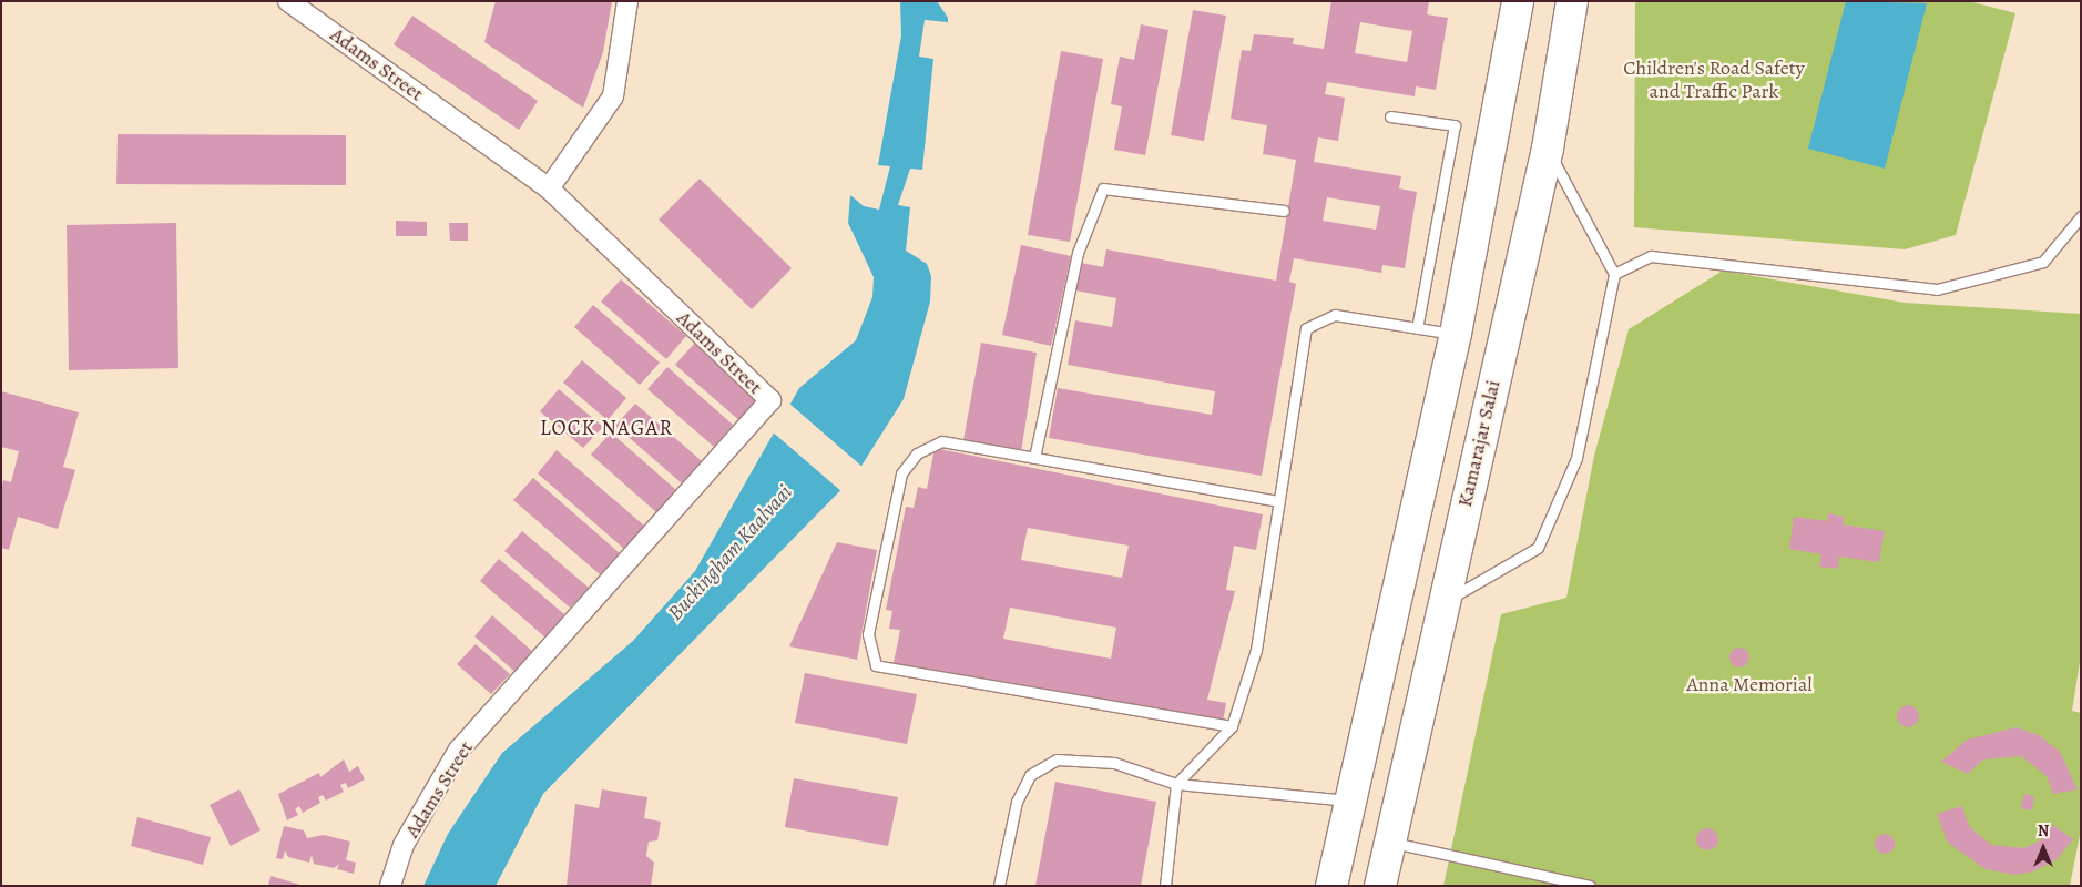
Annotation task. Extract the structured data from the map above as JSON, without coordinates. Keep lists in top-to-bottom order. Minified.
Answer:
{"streets":{"main road":["Kamarajar Salai"],"street":["Adams Street"]},"districts":["LOCK NAGAR"],"water":["Buckingham Kaalvaai"],"parks":["Children's Road Safety and Traffic Park","Anna Memorial"],"north":"top"}
